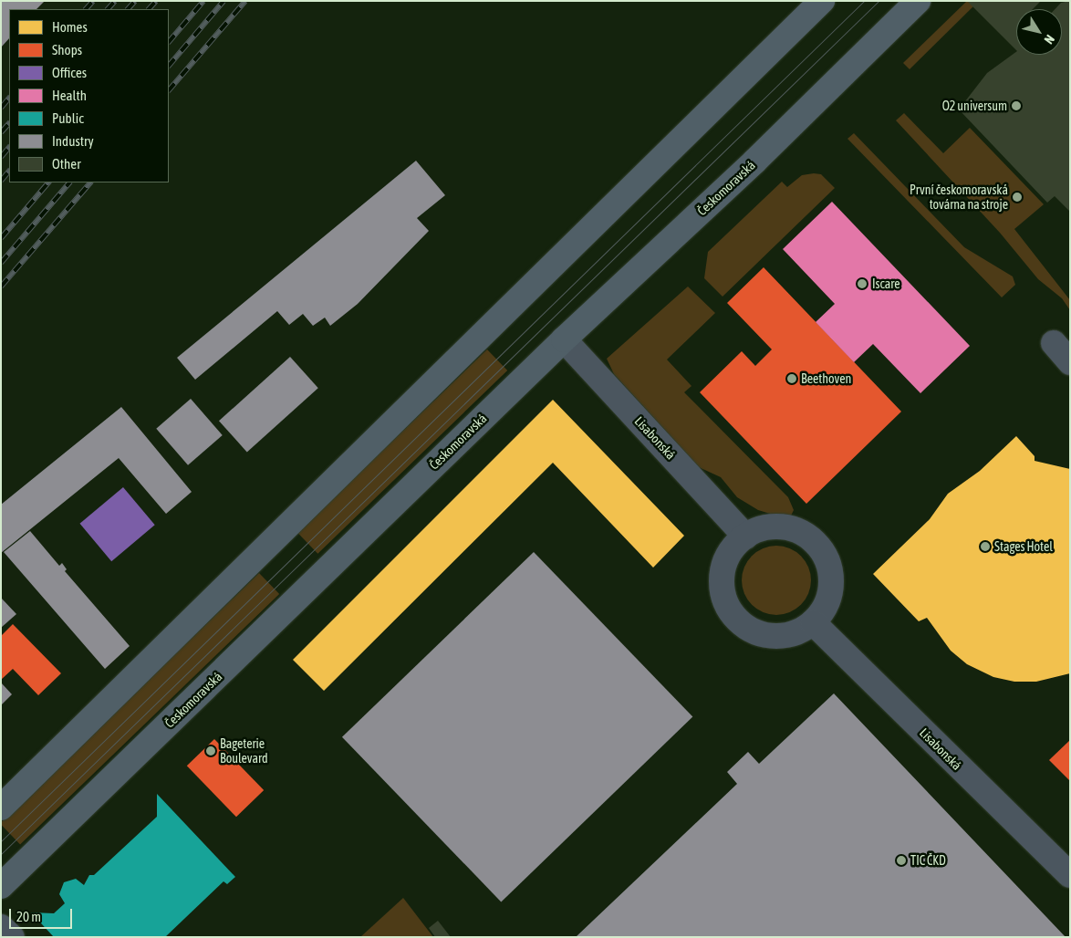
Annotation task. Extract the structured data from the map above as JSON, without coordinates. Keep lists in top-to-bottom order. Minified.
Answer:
{"streets":{"main road":["Českomoravská"],"street":["Lisabonská"]},"crossings":[["Českomoravská","Lisabonská"]],"places":["O2 universum","První českomoravská továrna na stroje","Iscare","Beethoven","Stages Hotel","Bageterie Boulevard","TIC ČKD"],"legend":["Homes","Shops","Offices","Health","Public","Industry","Other"],"scale_bar":"20 m","north":"bottom right"}
